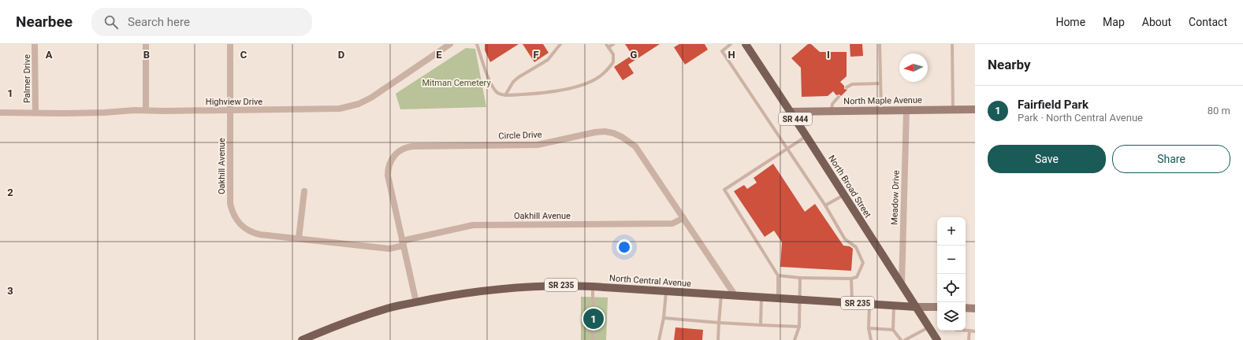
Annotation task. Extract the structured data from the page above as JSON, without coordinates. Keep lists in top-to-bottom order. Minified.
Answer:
{"streets":{"main road":["North Maple Avenue","SR 444","North Broad Street","North Central Avenue","SR 235"],"street":["Palmer Drive","Highview Drive","Circle Drive","Oakhill Avenue","Meadow Drive"]},"crossings":[["Palmer Drive","Highview Drive"],["North Maple Avenue","North Broad Street"],["North Maple Avenue","Meadow Drive"],["Highview Drive","Oakhill Avenue"],["Circle Drive","Oakhill Avenue"],["Circle Drive","North Central Avenue"],["North Broad Street","Meadow Drive"],["North Broad Street","North Central Avenue"]],"parks":["Mitman Cemetery"],"north":"left","page":{"header":"Nearbee","search":"Search here","nav":["Home","Map","About","Contact"],"heading":"Nearby","list":[{"mark":"1","name":"Fairfield Park","note":"Park · North Central Avenue","value":"80 m"}],"buttons":["Save","Share"],"map_buttons":["+","−"],"pins":"1"},"grid":{"columns":["A","B","C","D","E","F","G","H","I"],"rows":["1","2","3"]}}
